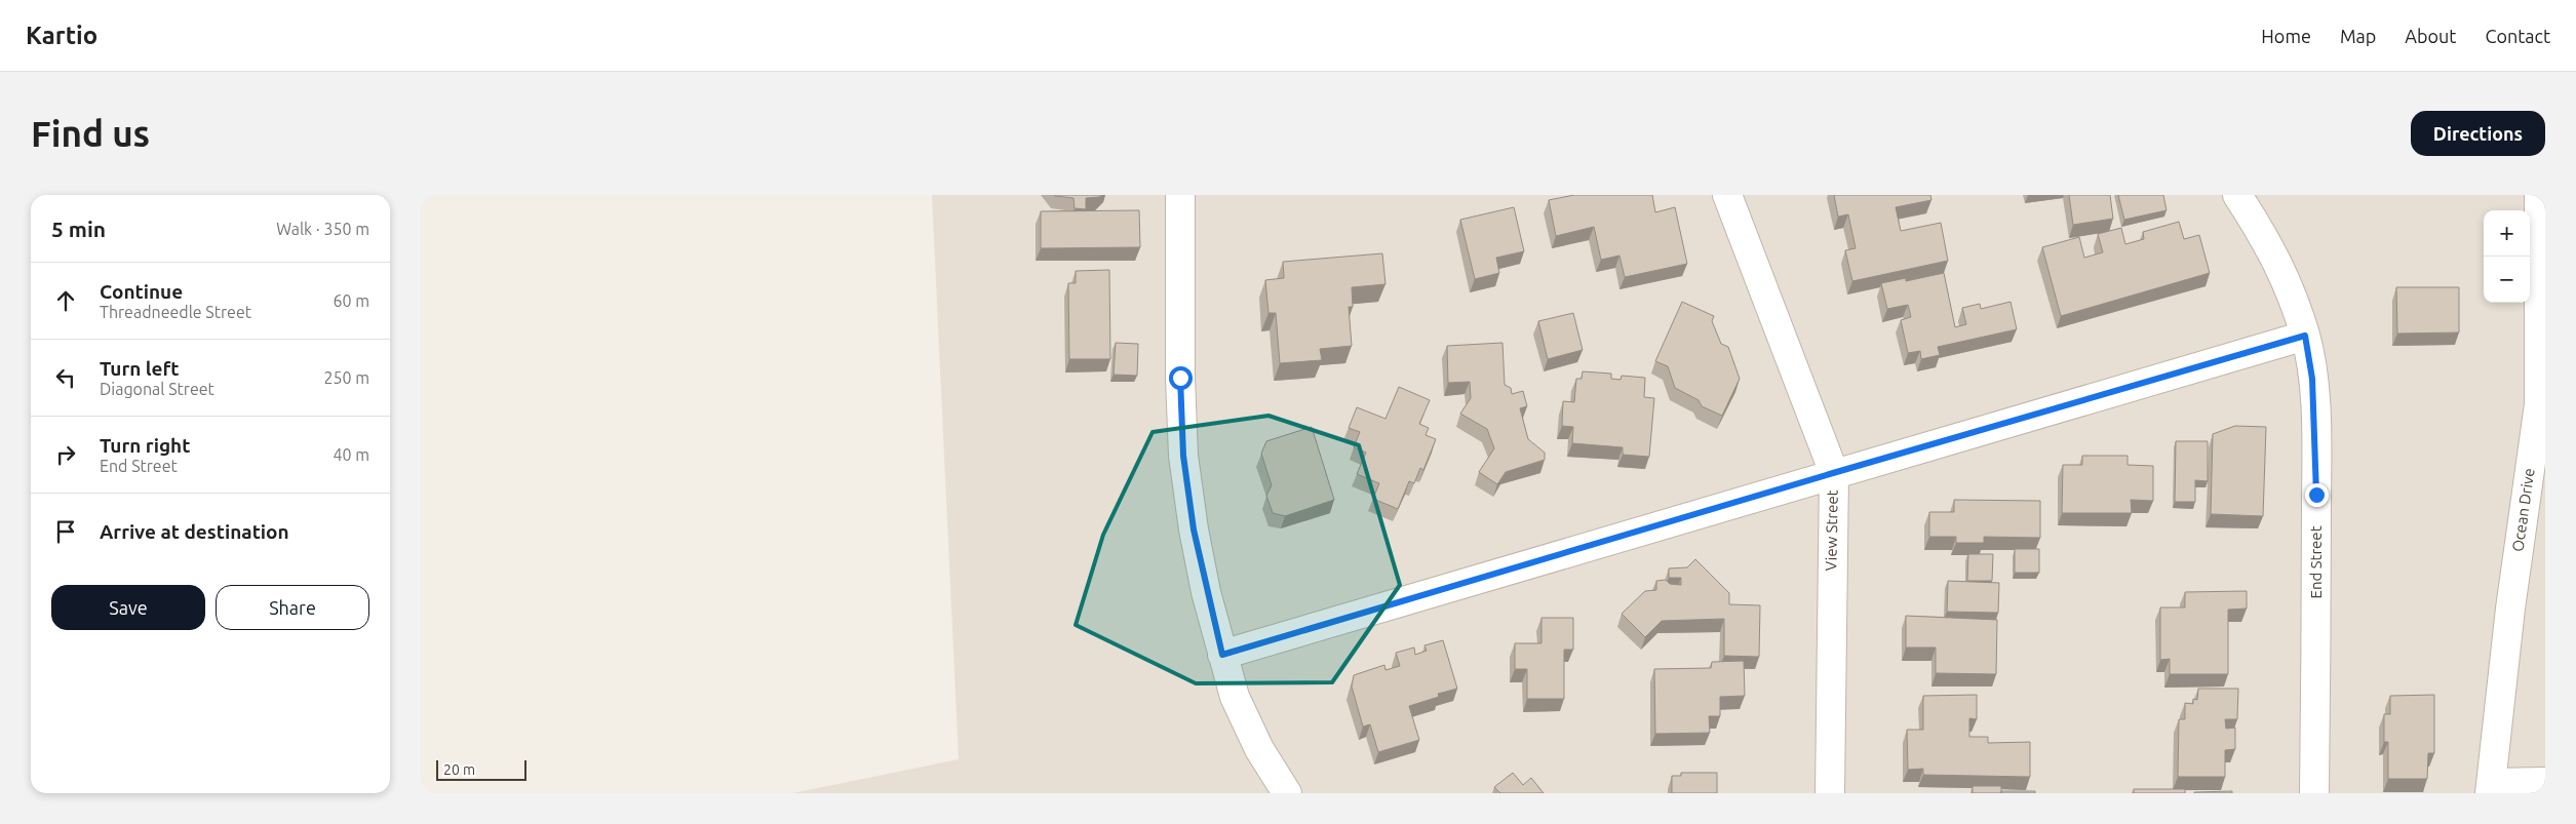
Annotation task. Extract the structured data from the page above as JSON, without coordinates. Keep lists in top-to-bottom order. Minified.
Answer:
{"streets":{"street":["Ocean Drive","View Street","End Street"]},"scale_bar":"20 m","page":{"header":"Kartio","nav":["Home","Map","About","Contact"],"buttons":["Directions",["Save","Share"]],"title":"Find us","heading":["5 min","Walk · 350 m"],"map_buttons":["+","−"],"list":[["Continue","Threadneedle Street","60 m"],["Turn left","Diagonal Street","250 m"],["Turn right","End Street","40 m"],"Arrive at destination"],"scale":"20 m"}}
